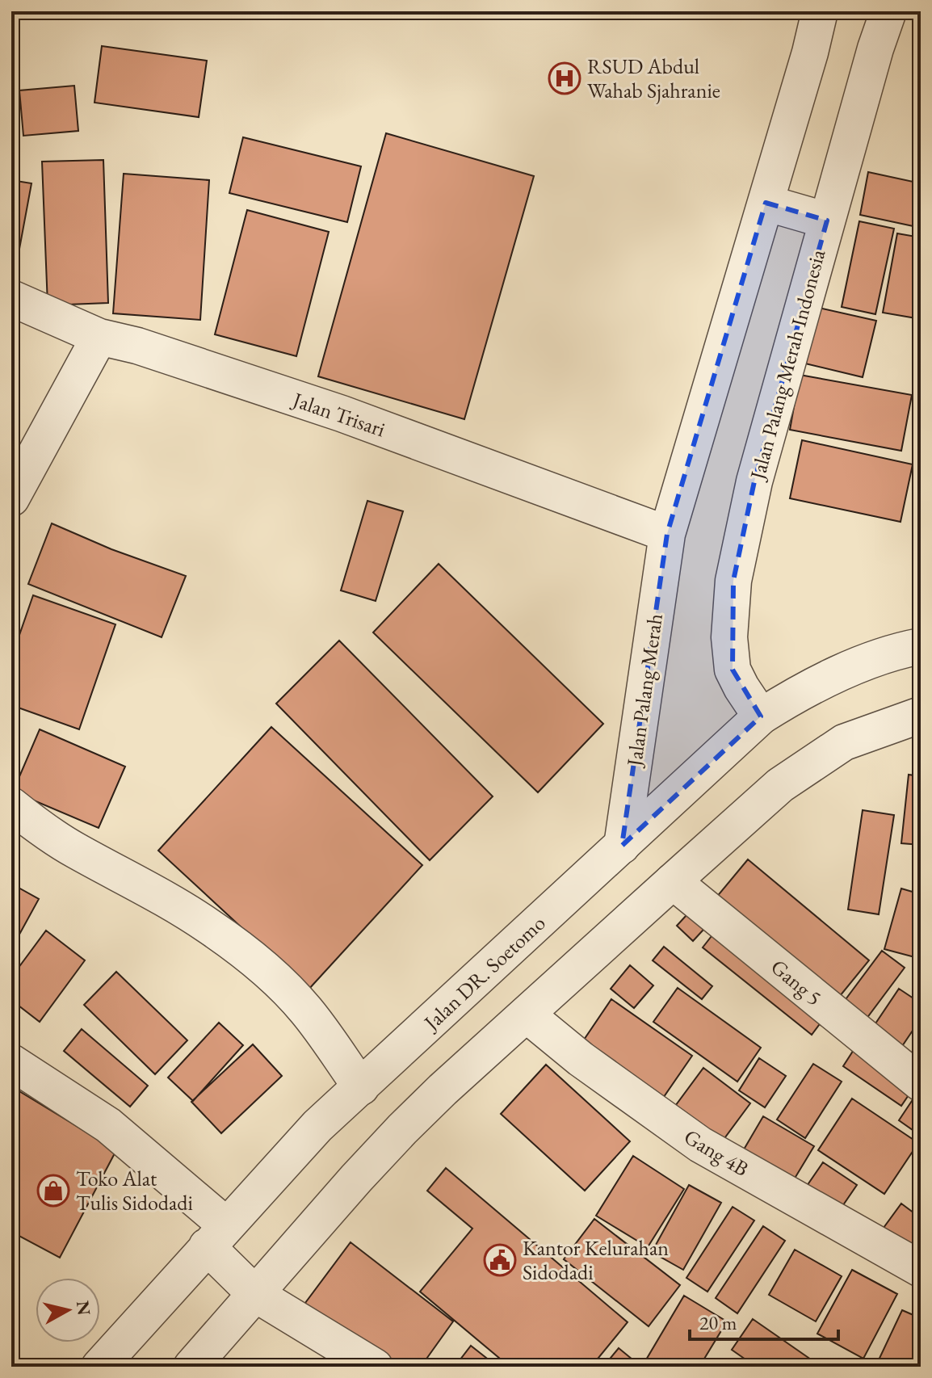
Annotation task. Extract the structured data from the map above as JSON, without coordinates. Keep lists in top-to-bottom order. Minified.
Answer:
{"streets":{"street":["Jalan Palang Merah Indonesia","Jalan Trisari","Jalan Palang Merah","Jalan DR. Soetomo","Gang 5","Gang 4B"]},"crossings":[["Jalan Palang Merah Indonesia","Jalan DR. Soetomo"],["Jalan Trisari","Jalan Palang Merah"],["Jalan Palang Merah","Jalan DR. Soetomo"]],"places":{"hospital":["RSUD Abdul Wahab Sjahranie"],"shop":["Toko Alat Tulis Sidodadi"],"public building":["Kantor Kelurahan Sidodadi"]},"scale_bar":"20 m","north":"right"}
